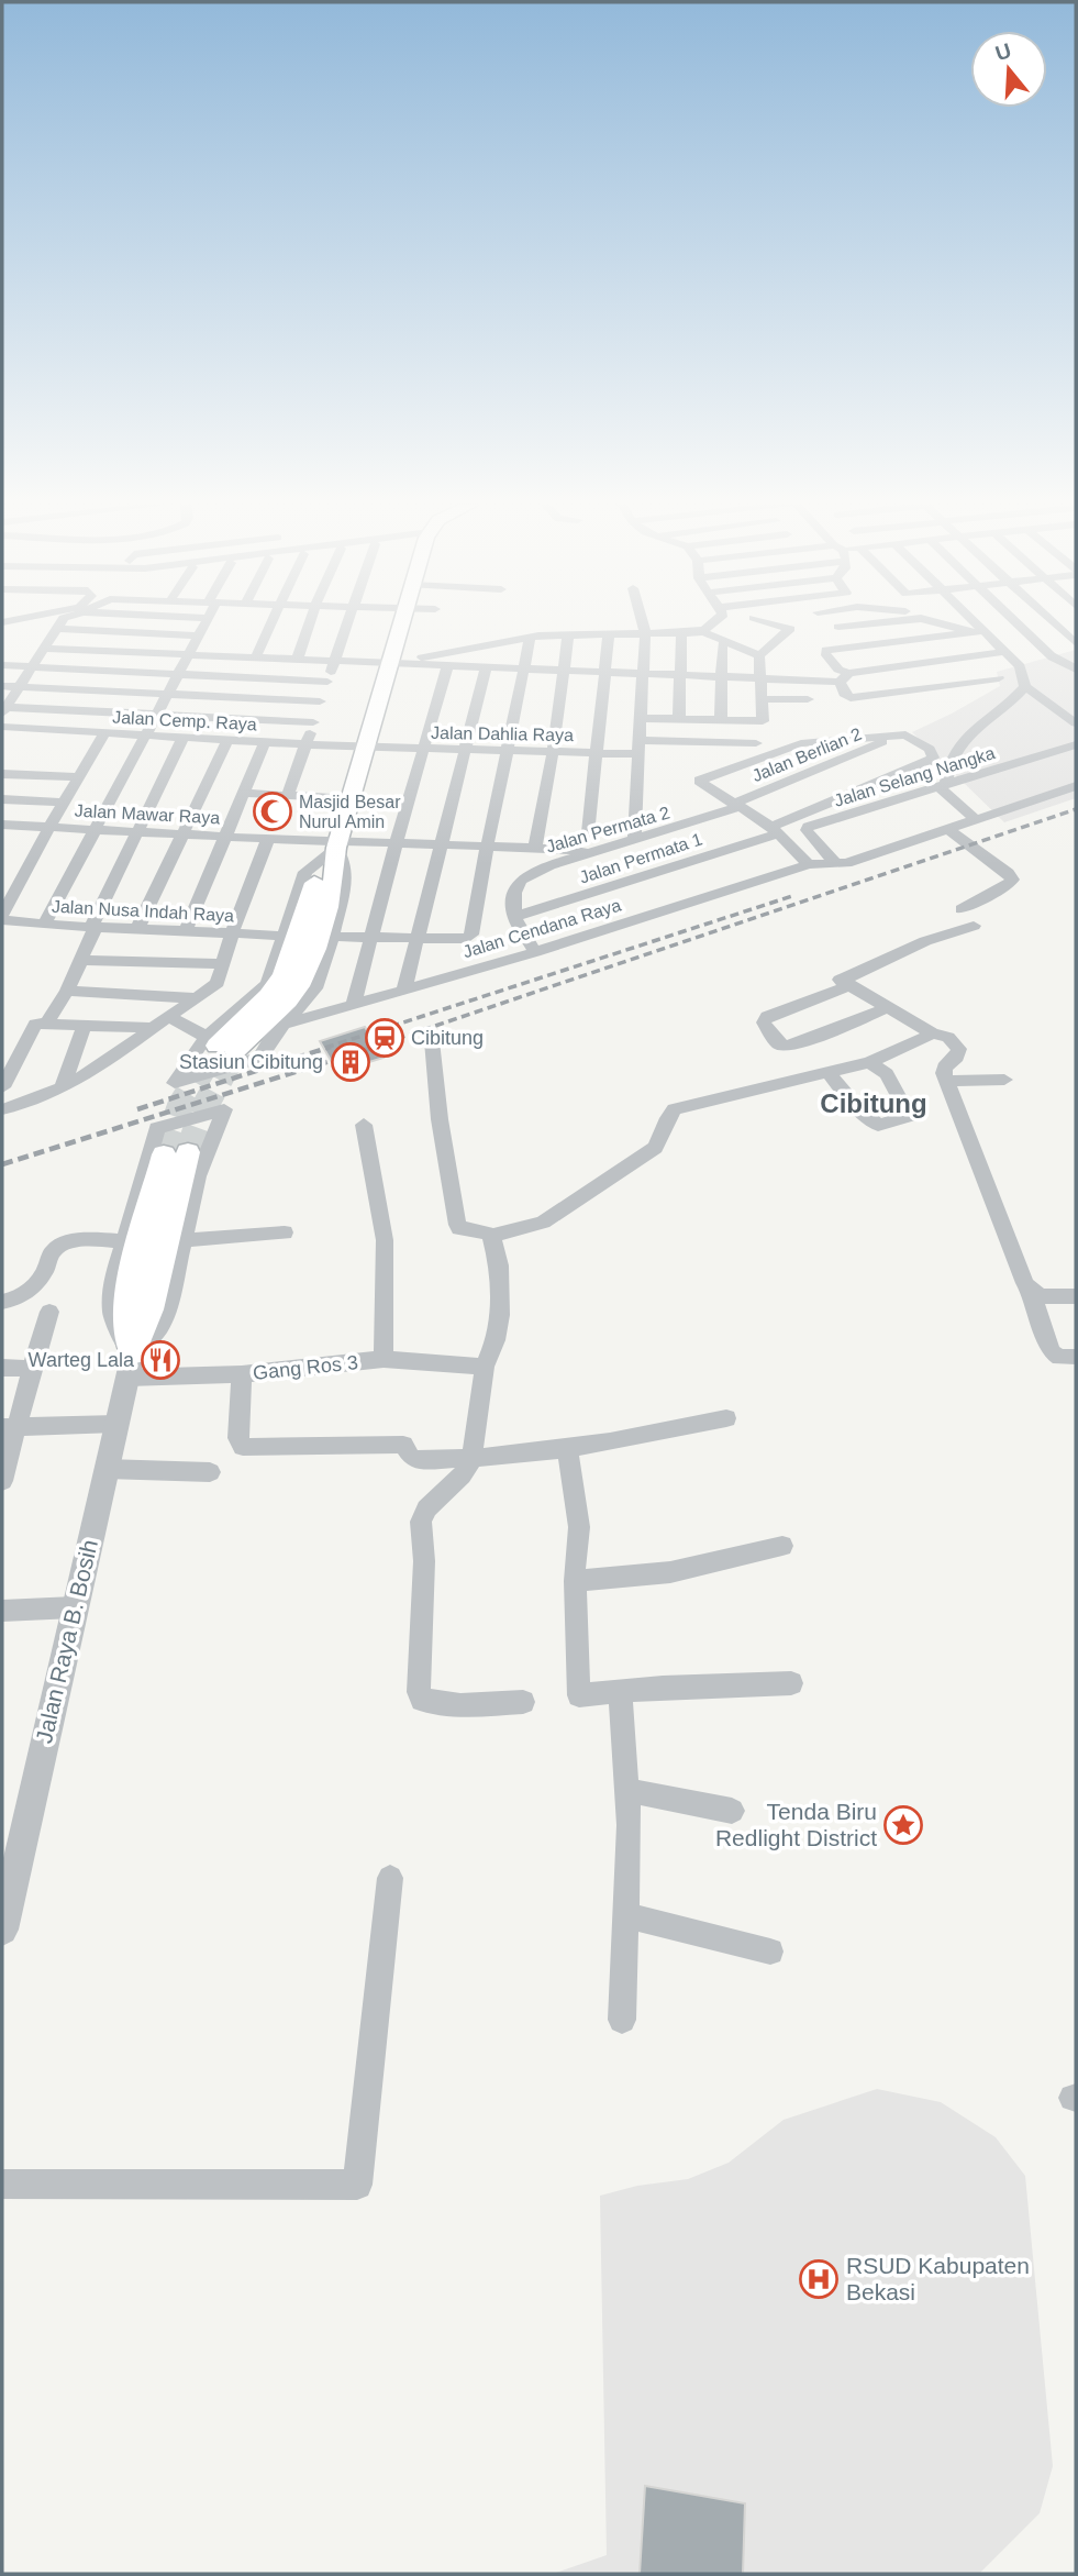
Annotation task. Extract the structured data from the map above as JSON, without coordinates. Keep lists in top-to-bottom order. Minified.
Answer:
{"streets":{"street":["Jalan Cemp. Raya","Jalan Dahlia Raya","Jalan Berlian 2","Jalan Selang Nangka","Jalan Mawar Raya","Jalan Permata 2","Jalan Permata 1","Jalan Nusa Indah Raya","Jalan Cendana Raya","Gang Ros 3","Jalan Raya B. Bosih"]},"crossings":[["Jalan Cemp. Raya","Jalan Dahlia Raya"],["Jalan Berlian 2","Jalan Permata 2"],["Jalan Berlian 2","Jalan Permata 1"],["Jalan Selang Nangka","Jalan Cendana Raya"],["Jalan Mawar Raya","Jalan Permata 2"],["Jalan Permata 2","Jalan Permata 1"],["Gang Ros 3","Jalan Raya B. Bosih"]],"districts":["Cibitung"],"places":{"mosque":["Masjid Besar Nurul Amin"],"station":["Cibitung"],"building":["Stasiun Cibitung"],"restaurant":["Warteg Lala"],"place":["Tenda Biru Redlight District"],"hospital":["RSUD Kabupaten Bekasi"]},"north":"top"}
